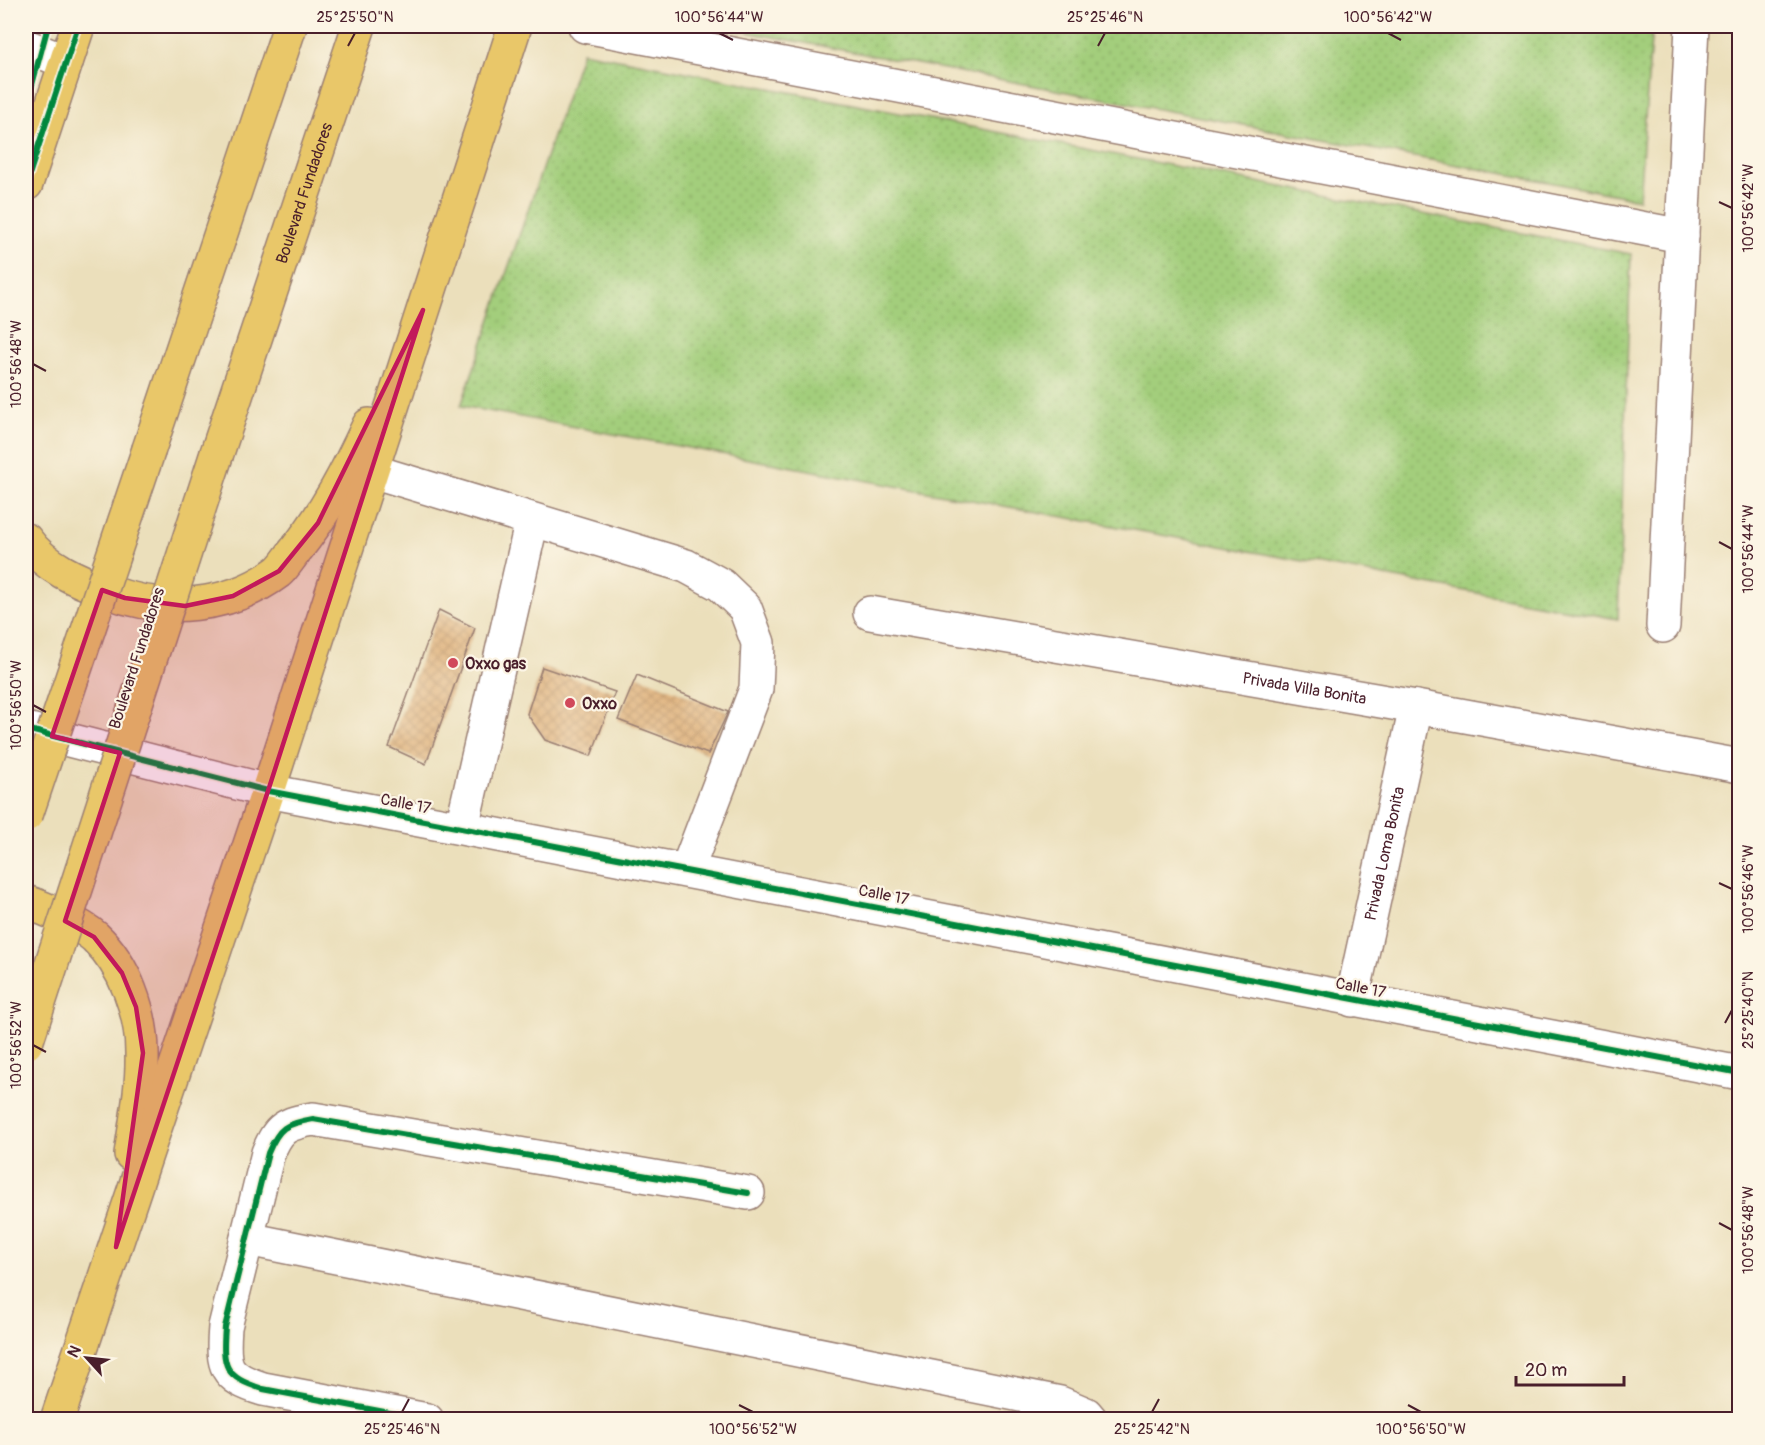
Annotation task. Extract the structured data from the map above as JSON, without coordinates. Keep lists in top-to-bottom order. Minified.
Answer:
{"streets":{"main road":["Boulevard Fundadores"],"street":["Privada Villa Bonita","Calle 17","Privada Loma Bonita"]},"crossings":[["Privada Villa Bonita","Privada Loma Bonita"],["Calle 17","Privada Loma Bonita"]],"places":["Oxxo gas","Oxxo"],"scale_bar":"20 m","north":"top left","coordinates":["25°25'50\"N","100°56'44\"W","25°25'46\"N","100°56'42\"W","100°56'48\"W","100°56'50\"W","100°56'46\"W","25°25'40\"N","100°56'52\"W","25°25'42\"N"]}
